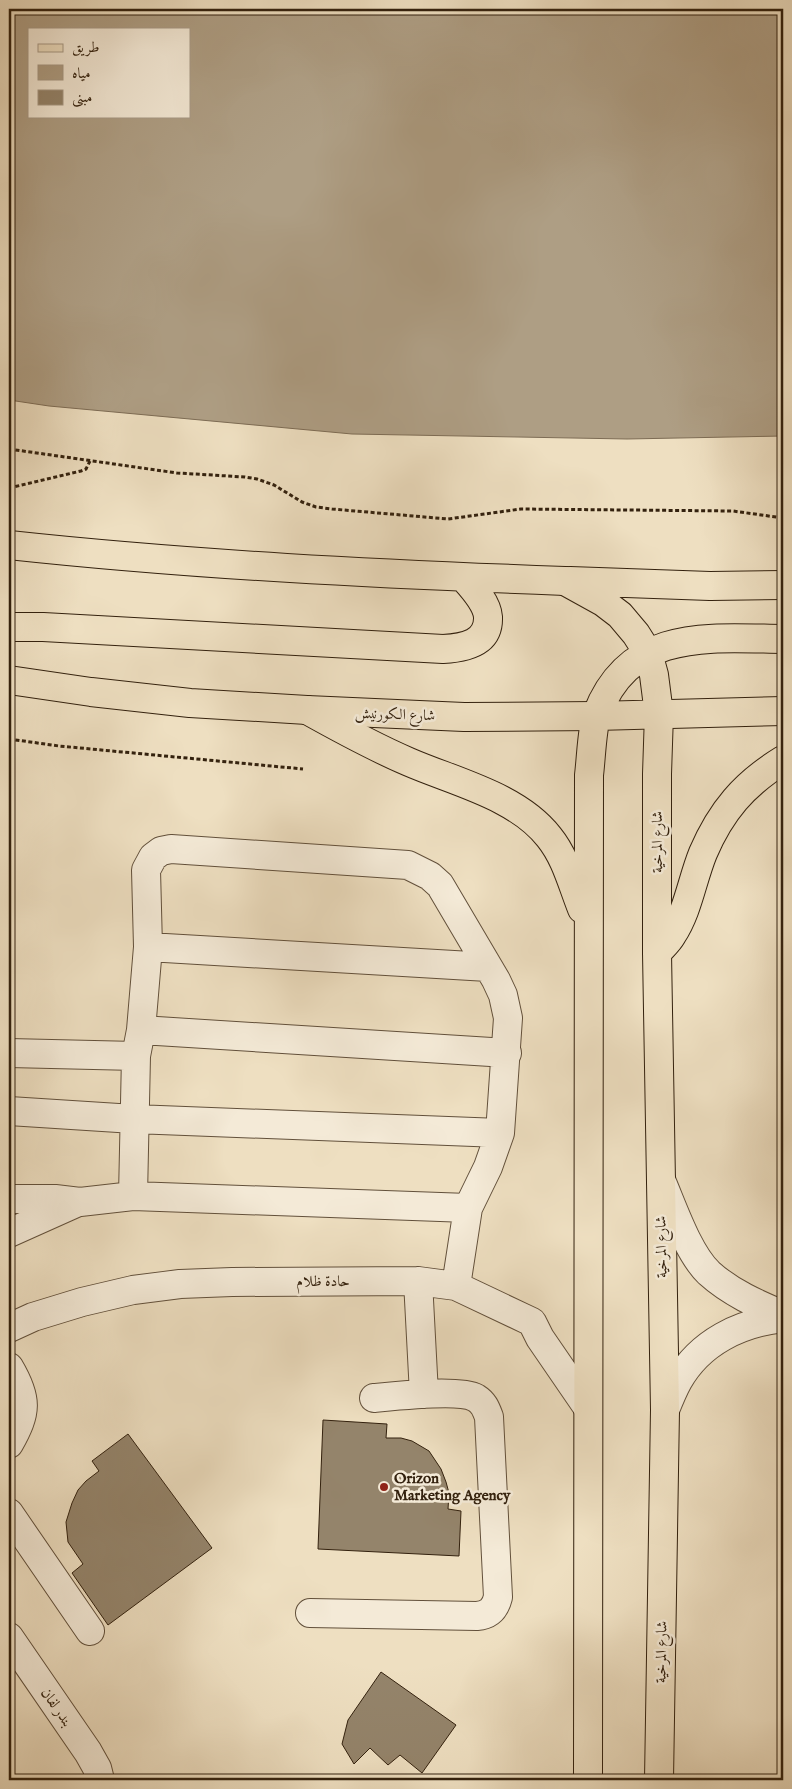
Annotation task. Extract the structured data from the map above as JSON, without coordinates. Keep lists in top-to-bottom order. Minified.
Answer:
{"streets":{"main road":["شارع الكورنيش","شارع المرخية"],"street":["حادة ظلام","بندر لفان"]},"crossings":[["شارع الكورنيش","شارع المرخية"]],"places":["Orizon Marketing Agency"],"legend":["طريق","مياه","مبنى"]}
